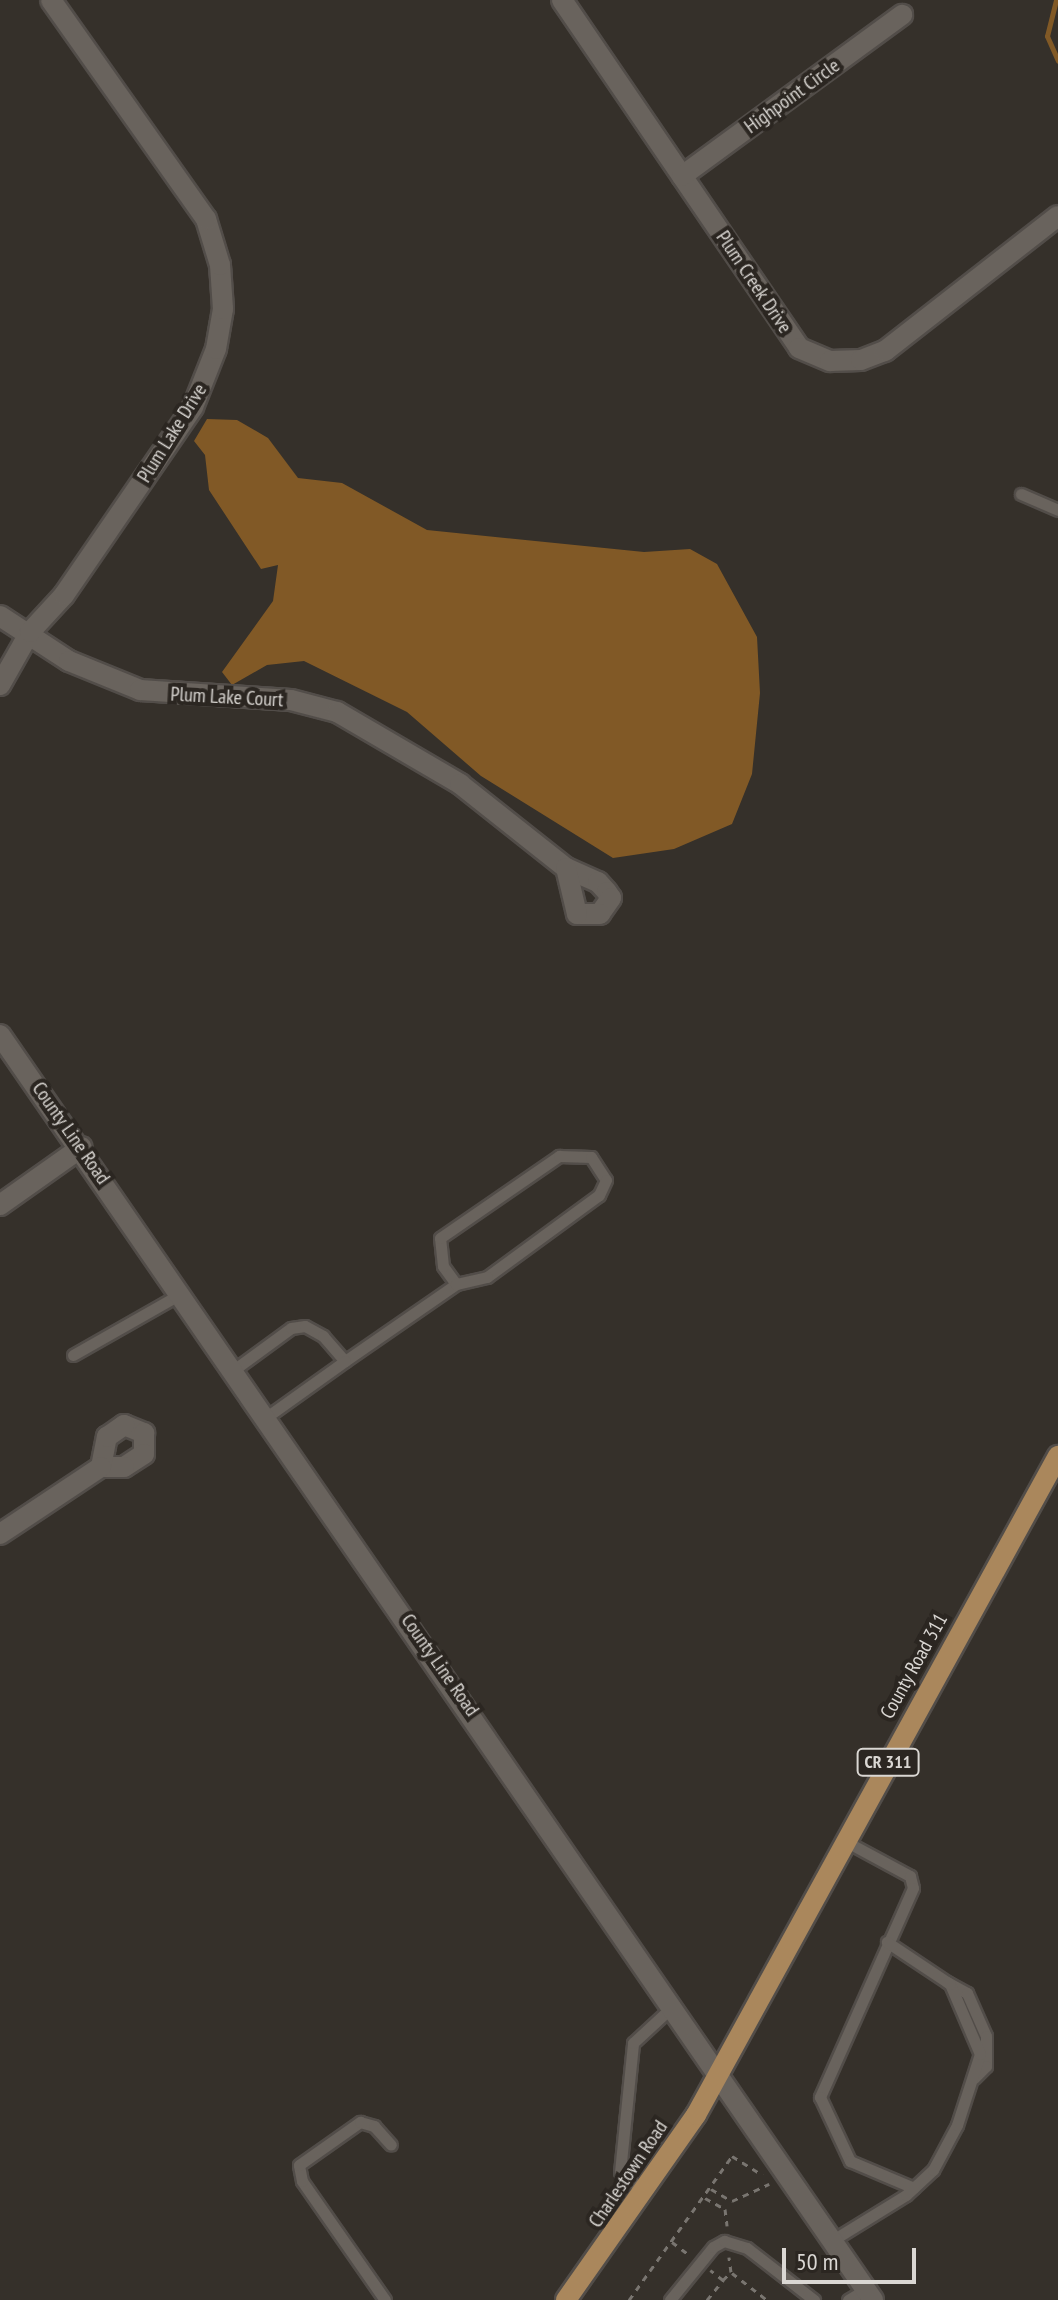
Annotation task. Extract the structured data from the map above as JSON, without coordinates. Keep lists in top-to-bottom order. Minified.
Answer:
{"streets":{"main road":["County Road 311","CR 311","Charlestown Road"],"street":["Highpoint Circle","Plum Creek Drive","Plum Lake Drive","Plum Lake Court","County Line Road"]},"crossings":[["Highpoint Circle","Plum Creek Drive"],["Plum Lake Drive","Plum Lake Court"],["County Line Road","County Road 311"],["County Line Road","Charlestown Road"],["County Road 311","Charlestown Road"]],"scale_bar":"50 m"}
